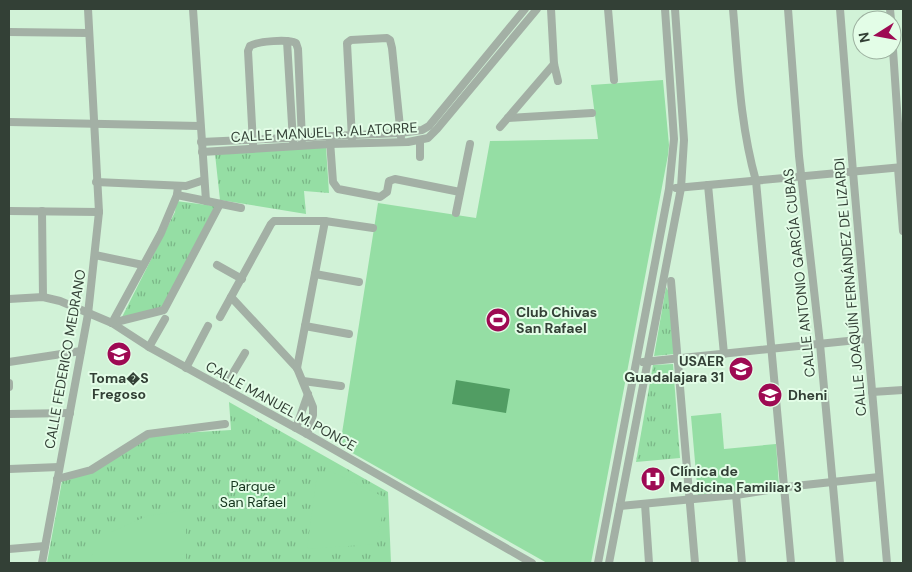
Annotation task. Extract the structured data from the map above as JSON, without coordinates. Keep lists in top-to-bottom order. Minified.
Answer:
{"streets":{"street":["CALLE MANUEL R. ALATORRE","CALLE ANTONIO GARCÍA CUBAS","CALLE JOAQUÍN FERNÁNDEZ DE LIZARDI","CALLE FEDERICO MEDRANO","CALLE MANUEL M. PONCE"]},"crossings":[["CALLE FEDERICO MEDRANO","CALLE MANUEL M. PONCE"]],"parks":["Parque San Rafael"],"places":{"sports":["Club Chivas San Rafael"],"school or university":["Toma�S Fregoso","USAER Guadalajara 31","Dheni"],"hospital":["Clínica de Medicina Familiar 3"]},"north":"left"}
